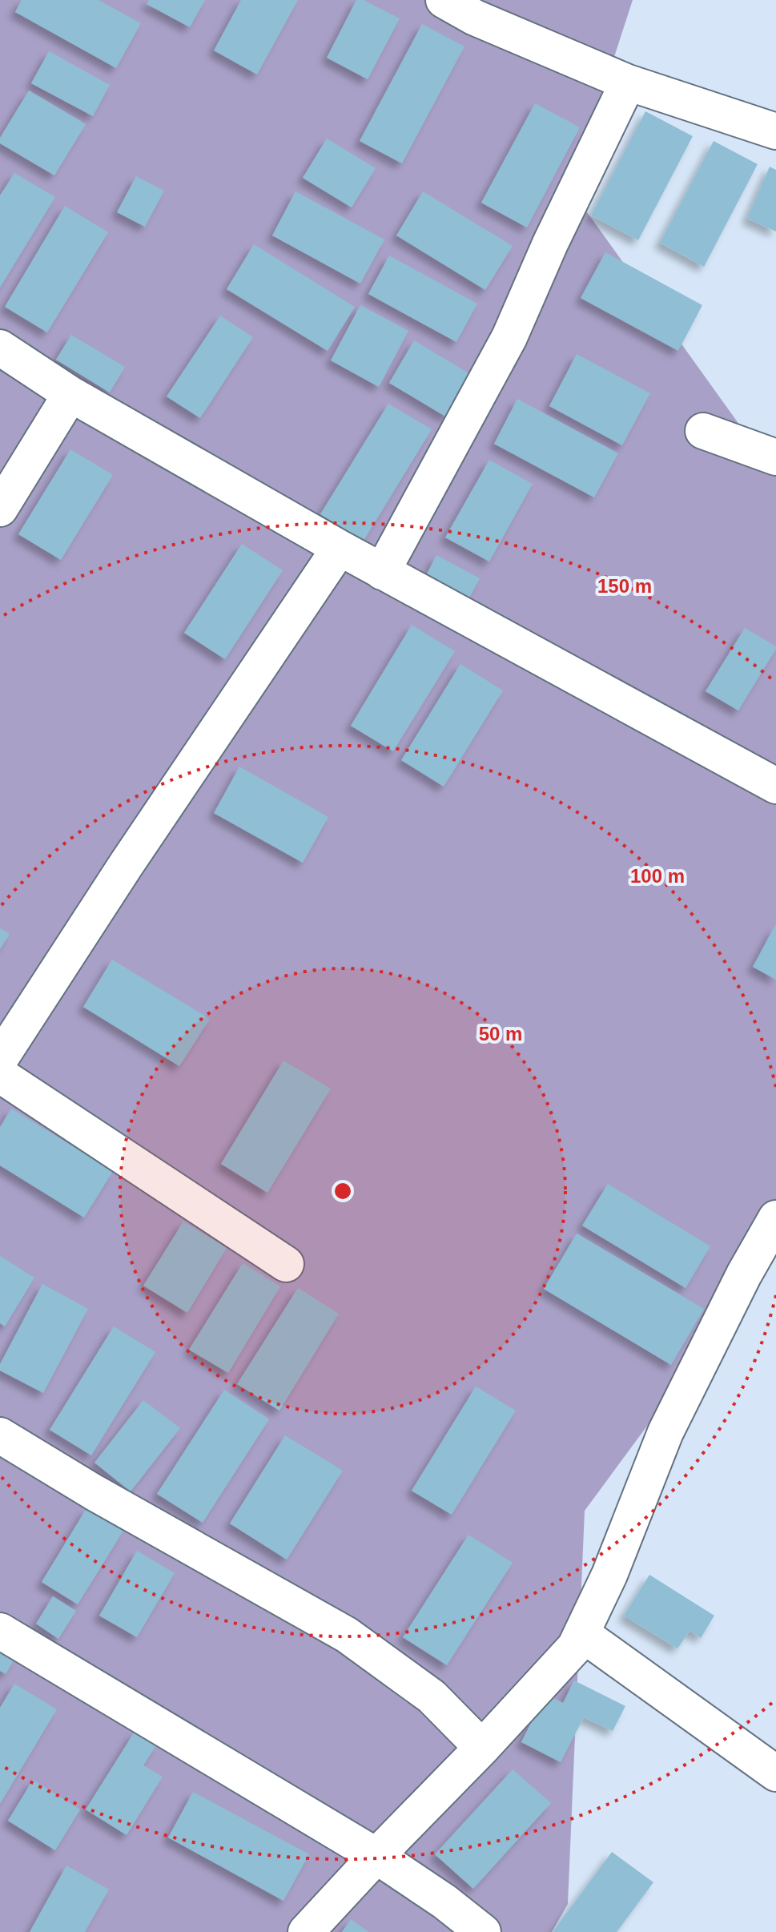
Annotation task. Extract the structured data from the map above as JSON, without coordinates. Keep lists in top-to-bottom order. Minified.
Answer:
{"rings":["150 m","100 m","50 m"]}
